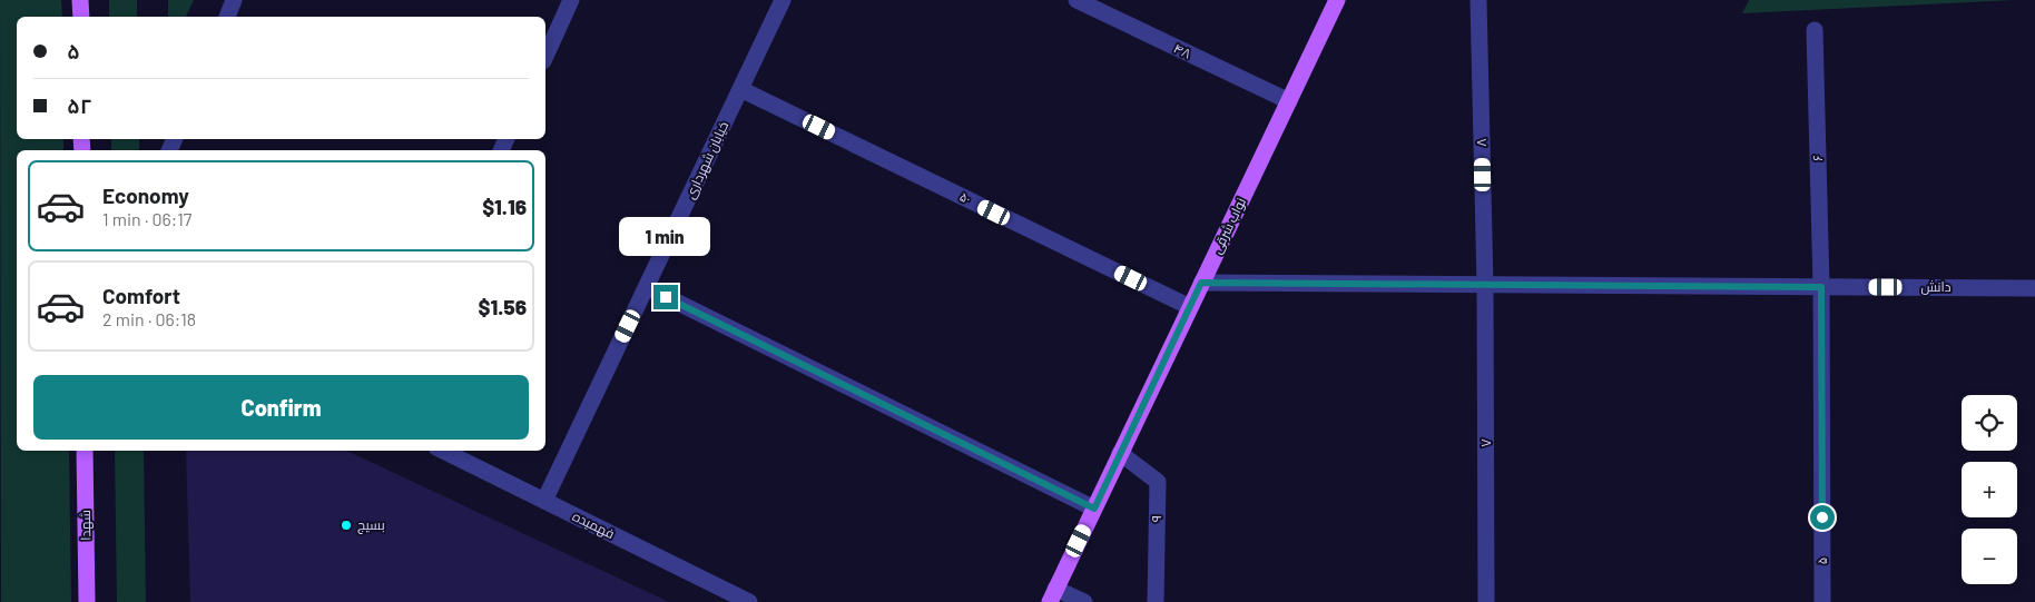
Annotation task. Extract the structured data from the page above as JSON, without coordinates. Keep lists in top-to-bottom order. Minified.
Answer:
{"streets":{"main road":["نواب شرقی","شهدا"],"street":["۴۸","۸","۶","خیابان شهرداری","۵۰","دانش","۷","۹","فهمیده","۵"]},"crossings":[["۴۸","نواب شرقی"],["۸","دانش"],["۸","۷"],["۶","دانش"],["۶","۵"],["خیابان شهرداری","۵۰"],["خیابان شهرداری","فهمیده"],["۵۰","نواب شرقی"],["نواب شرقی","دانش"],["نواب شرقی","۹"],["دانش","۷"],["دانش","۵"]],"places":["بسیج"],"page":{"banner":["۵","۵۲"],"list":[{"name":"Economy","note":"1 min · 06:17","value":"$1.16"},{"name":"Comfort","note":"2 min · 06:18","value":"$1.56"}],"bubble":"1 min","buttons":"Confirm","map_buttons":["+","−"]}}
